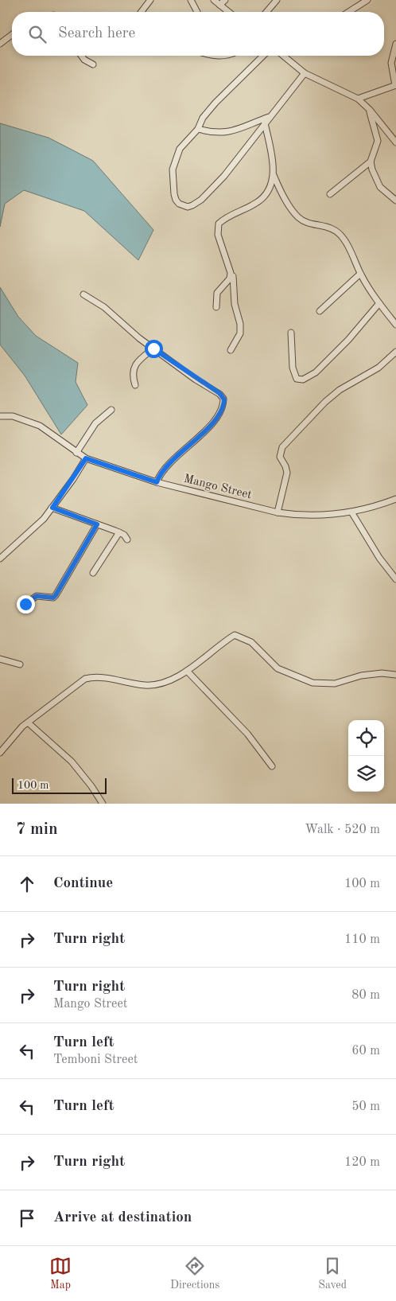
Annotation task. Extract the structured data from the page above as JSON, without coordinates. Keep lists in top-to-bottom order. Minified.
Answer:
{"streets":{"street":["Mango Street"]},"scale_bar":"100 m","page":{"search":"Search here","scale":"100 m","heading":["7 min","Walk · 520 m"],"list":[["Continue","100 m"],["Turn right","110 m"],["Turn right","Mango Street","80 m"],["Turn left","Temboni Street","60 m"],["Turn left","50 m"],["Turn right","120 m"],"Arrive at destination"],"nav":["Map","Directions","Saved"]}}
